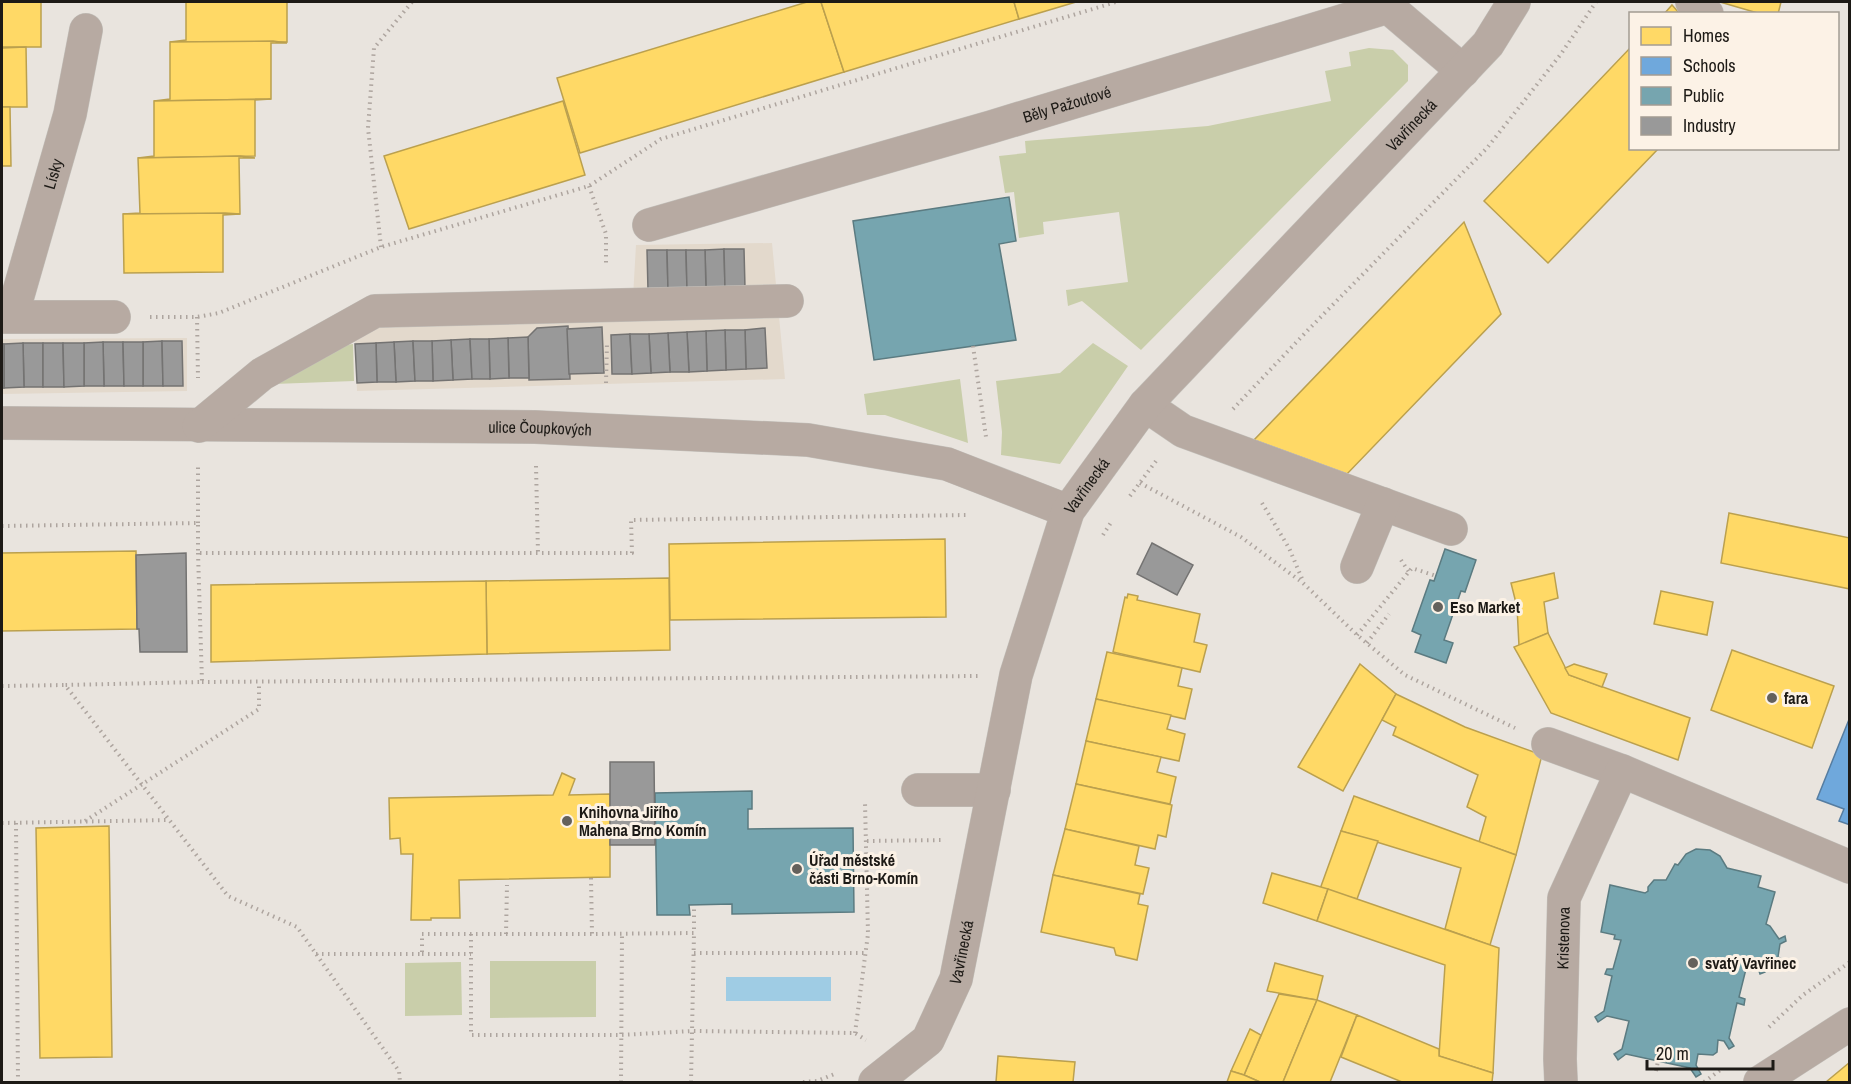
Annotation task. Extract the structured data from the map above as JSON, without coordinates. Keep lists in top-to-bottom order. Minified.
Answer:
{"streets":{"street":["Běly Pažoutové","Vavřinecká","Lísky","ulice Čoupkových","Kristenova"]},"crossings":[["Běly Pažoutové","Vavřinecká"],["Vavřinecká","ulice Čoupkových"]],"places":["Eso Market","fara","Knihovna Jiřího Mahena Brno Komín","Úřad městské části Brno-Komín","svatý Vavřinec"],"legend":["Homes","Schools","Public","Industry"],"scale_bar":"20 m"}
